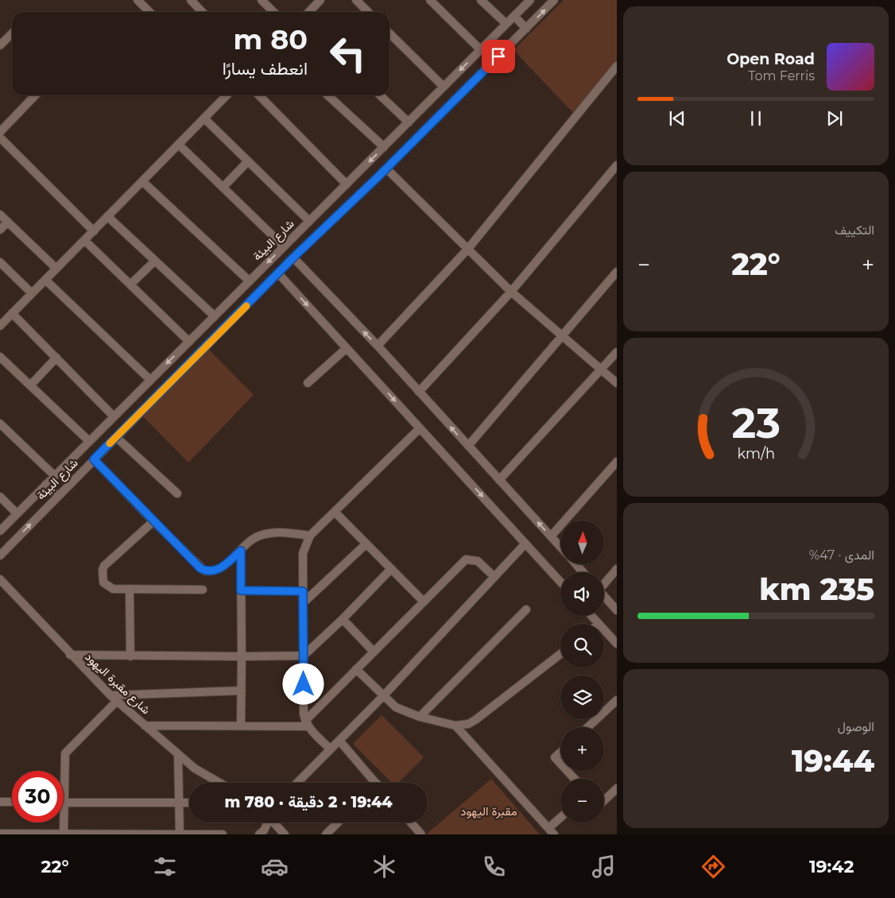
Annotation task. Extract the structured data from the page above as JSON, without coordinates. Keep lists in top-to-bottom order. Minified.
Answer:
{"streets":{"street":["شارع البيئة","شارع مقبرة اليهود"]},"parks":["مقبرة اليهود"],"north":"top","page":{"turn":["80 m","انعطف يسارًا"],"song":["Open Road","Tom Ferris"],"tile":["التكييف",["المدى · 47%","235 km"],["الوصول","19:44"]],"heat":["−","22°","+"],"map_buttons":["+","−"],"limit":"30","trip":"19:44 · 2 دقيقة · 780 m","tabs":["19:42","22°"],"gauge":["23","km/h"]}}
